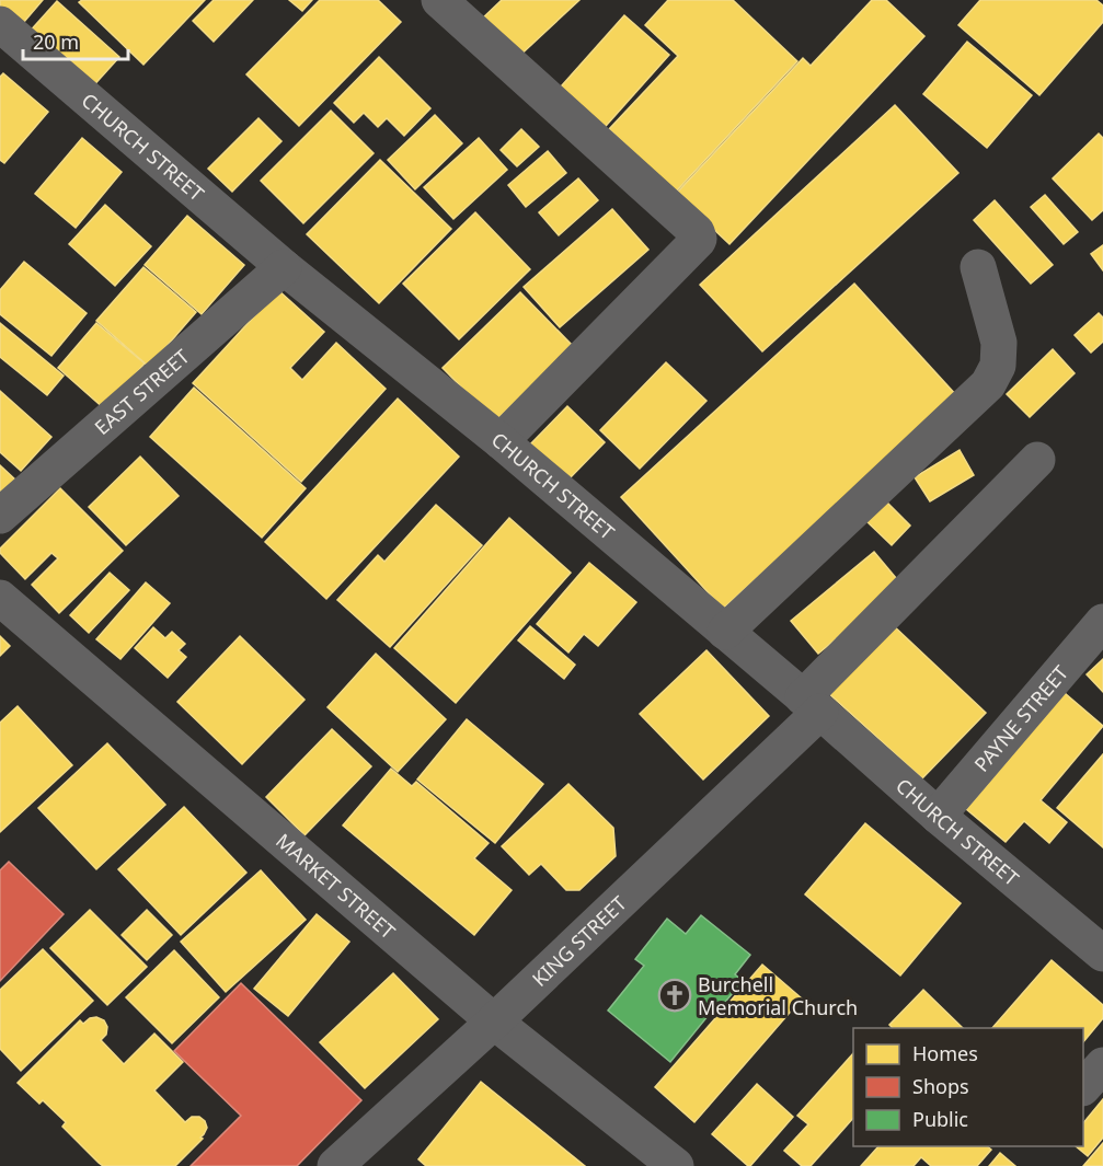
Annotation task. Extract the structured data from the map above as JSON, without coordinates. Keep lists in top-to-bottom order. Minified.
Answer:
{"streets":{"street":["CHURCH STREET","EAST STREET","PAYNE STREET","MARKET STREET","KING STREET"]},"crossings":[["CHURCH STREET","EAST STREET"],["CHURCH STREET","PAYNE STREET"],["CHURCH STREET","KING STREET"],["MARKET STREET","KING STREET"]],"places":{"church":["Burchell Memorial Church"]},"legend":["Homes","Shops","Public"],"scale_bar":"20 m"}
